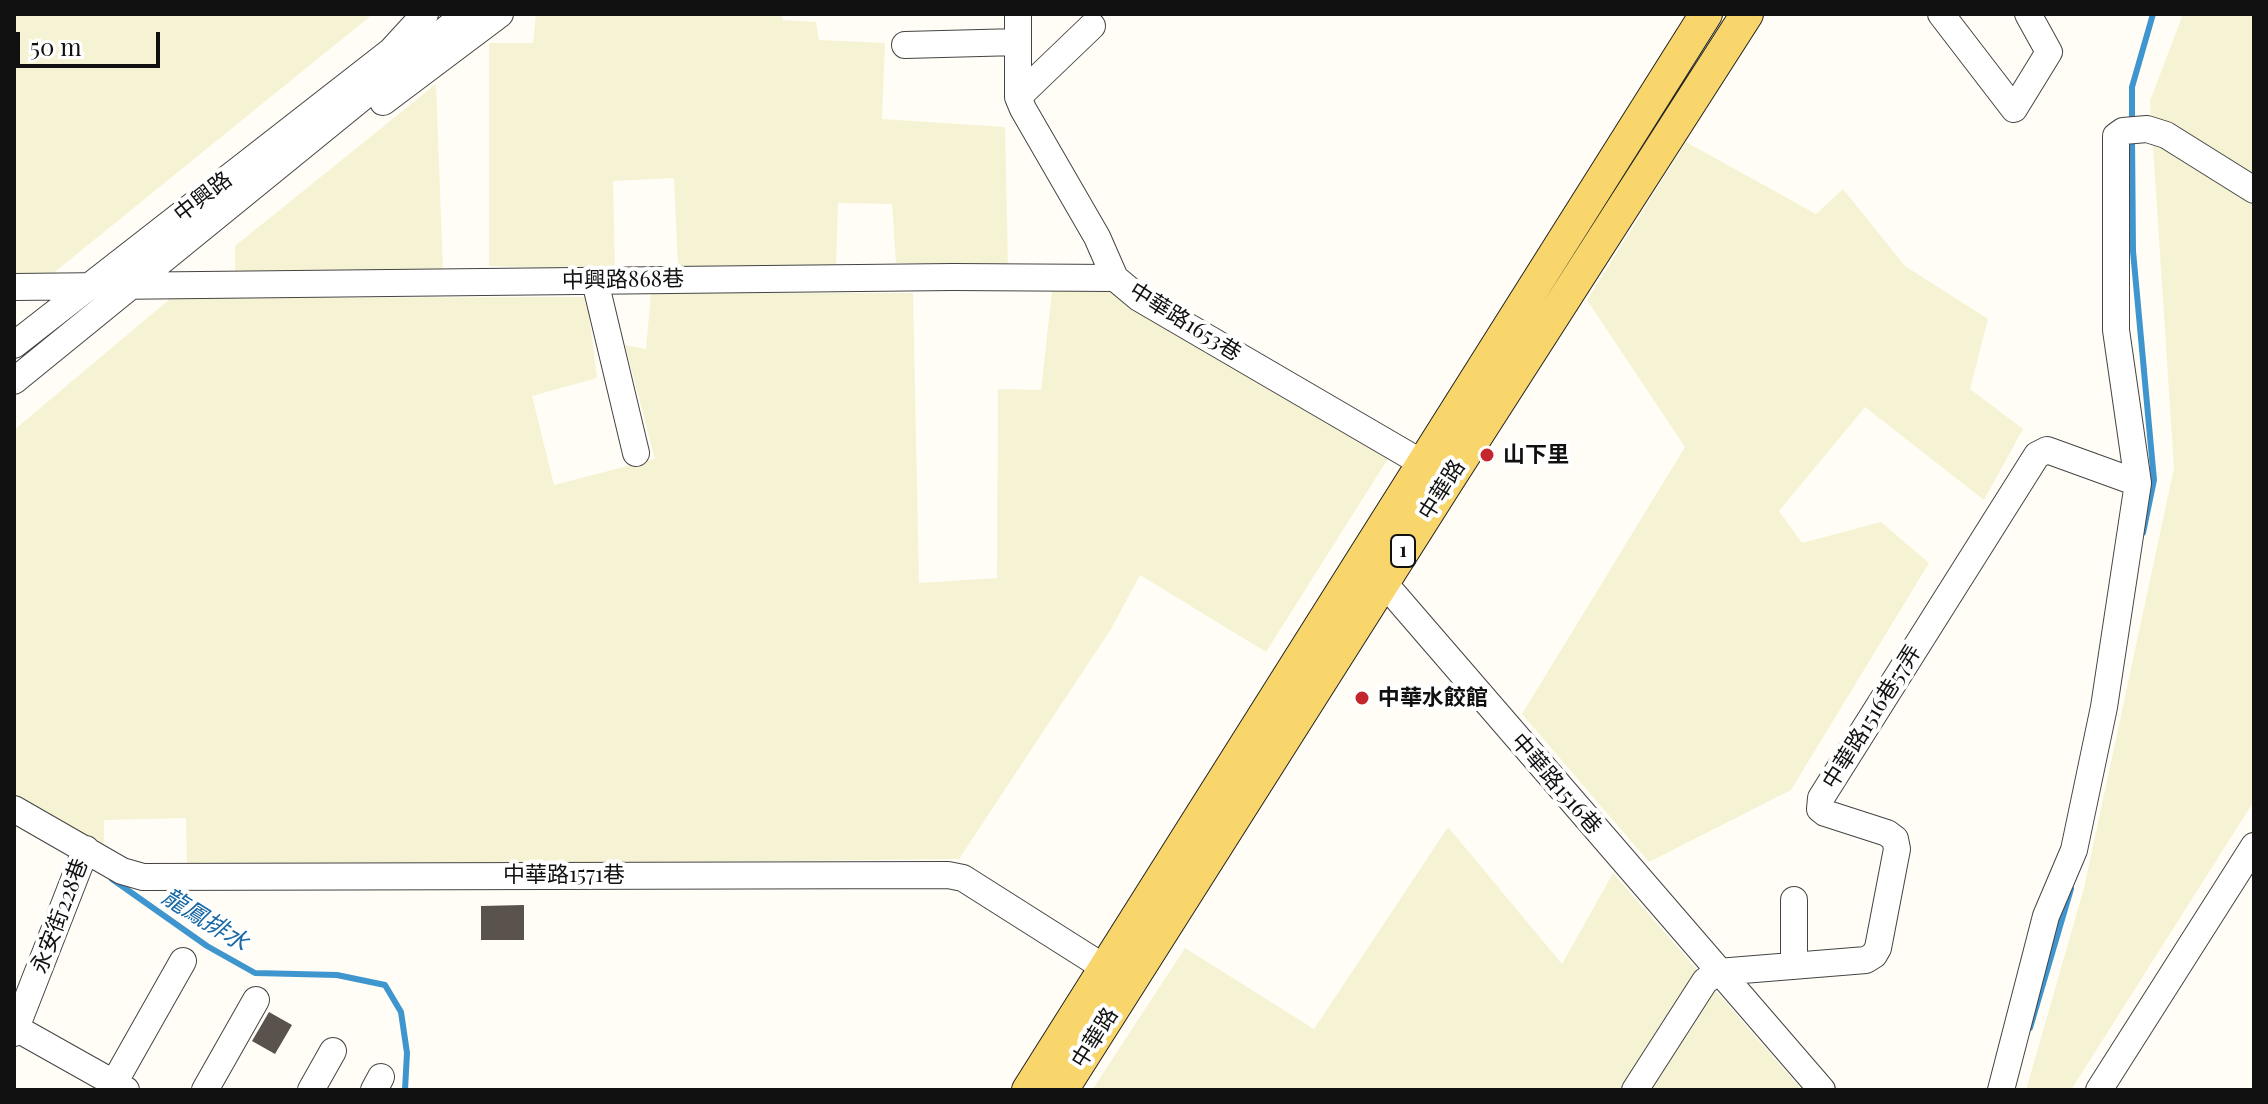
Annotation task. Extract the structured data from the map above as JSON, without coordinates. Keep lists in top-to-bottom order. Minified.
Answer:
{"streets":{"main road":["中華路","1"],"street":["中興路","中興路868巷","中華路1653巷","中華路1516巷57弄","中華路1516巷","中華路1571巷","永安街228巷"]},"crossings":[["中興路","中興路868巷"],["中興路868巷","中華路1653巷"],["中華路1653巷","中華路"],["中華路","中華路1516巷"],["中華路","中華路1571巷"],["中華路1516巷57弄","中華路1516巷"],["中華路1571巷","永安街228巷"]],"water":["龍鳳排水"],"places":["山下里","中華水餃館"],"scale_bar":"50 m"}
